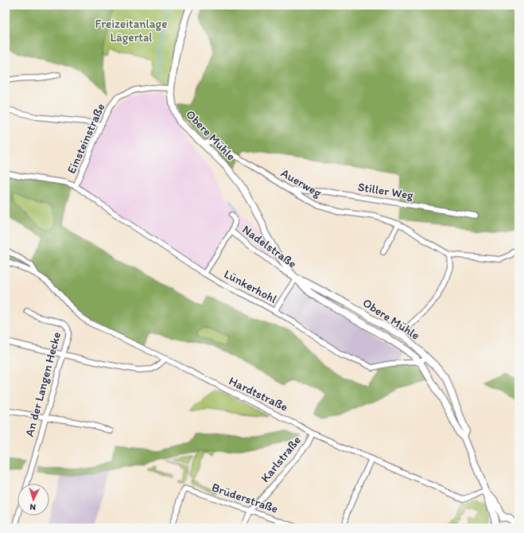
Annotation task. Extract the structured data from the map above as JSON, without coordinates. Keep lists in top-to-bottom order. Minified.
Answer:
{"streets":{"main road":["Obere Mühle"],"street":["Einsteinstraße","Auerweg","Stiller Weg","Nadelstraße","Lünkerhohl","An der Langen Hecke","Hardtstraße","Karlstraße","Brüderstraße"]},"crossings":[["Obere Mühle","Einsteinstraße"],["Obere Mühle","Auerweg"],["Obere Mühle","Nadelstraße"],["Obere Mühle","Lünkerhohl"],["Obere Mühle","Hardtstraße"],["Einsteinstraße","Lünkerhohl"],["Auerweg","Stiller Weg"],["Nadelstraße","Lünkerhohl"],["Hardtstraße","Karlstraße"],["Karlstraße","Brüderstraße"]],"parks":["Freizeitanlage Lägertal"],"north":"bottom"}
